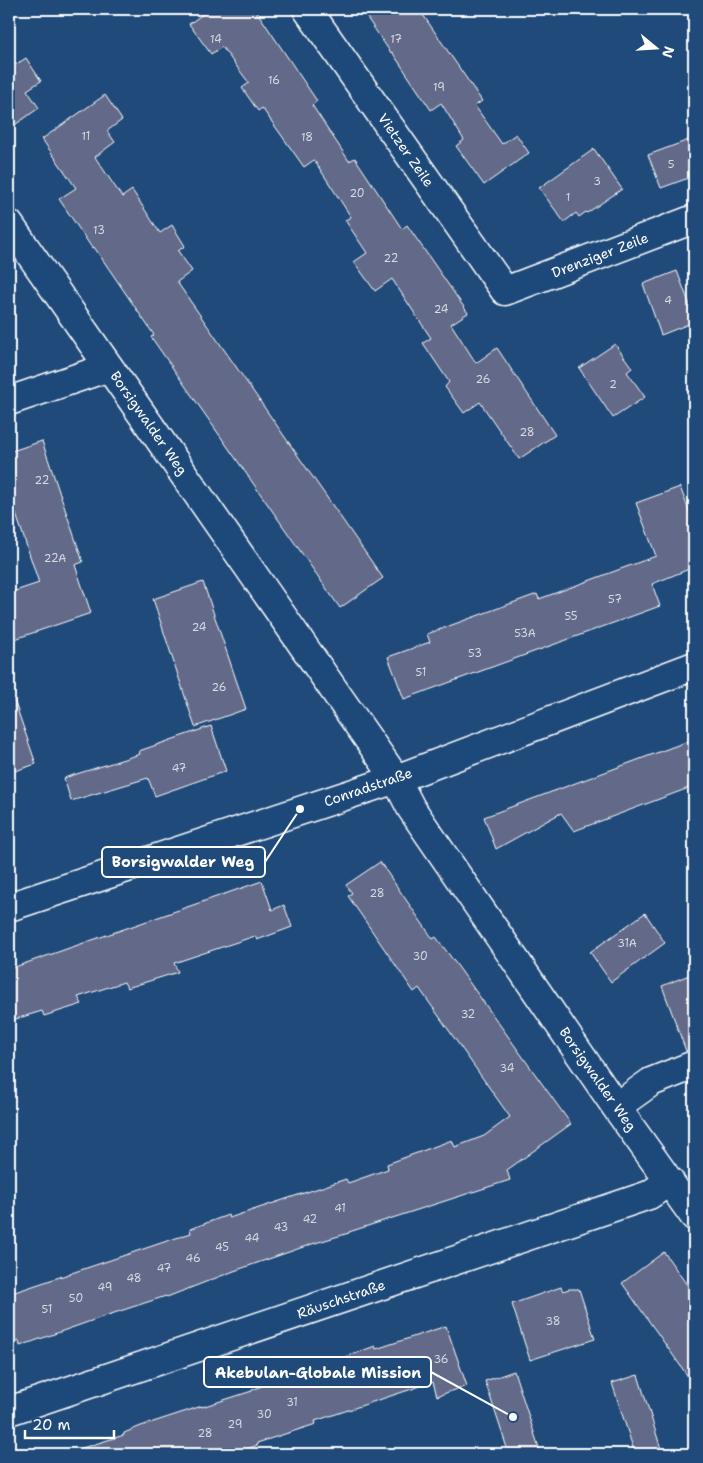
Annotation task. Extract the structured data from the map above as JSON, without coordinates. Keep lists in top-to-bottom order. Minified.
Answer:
{"streets":{"street":["Vietzer Zeile","Drenziger Zeile","Borsigwalder Weg","Conradstraße","Räuschstraße"]},"crossings":[["Vietzer Zeile","Drenziger Zeile"],["Borsigwalder Weg","Conradstraße"],["Borsigwalder Weg","Räuschstraße"]],"places":["Borsigwalder Weg","Akebulan-Globale Mission"],"house_numbers":["14","17","16","19","11","18","5","3","20","1","13","22","4","24","26","2","28","22","22A","57","55","24","53A","53","51","26","47","28","31A","30","32","34","41","42","43","44","45","46","47","48","49","50","51","38","36","31","30","29","28"],"scale_bar":"20 m","north":"right"}
